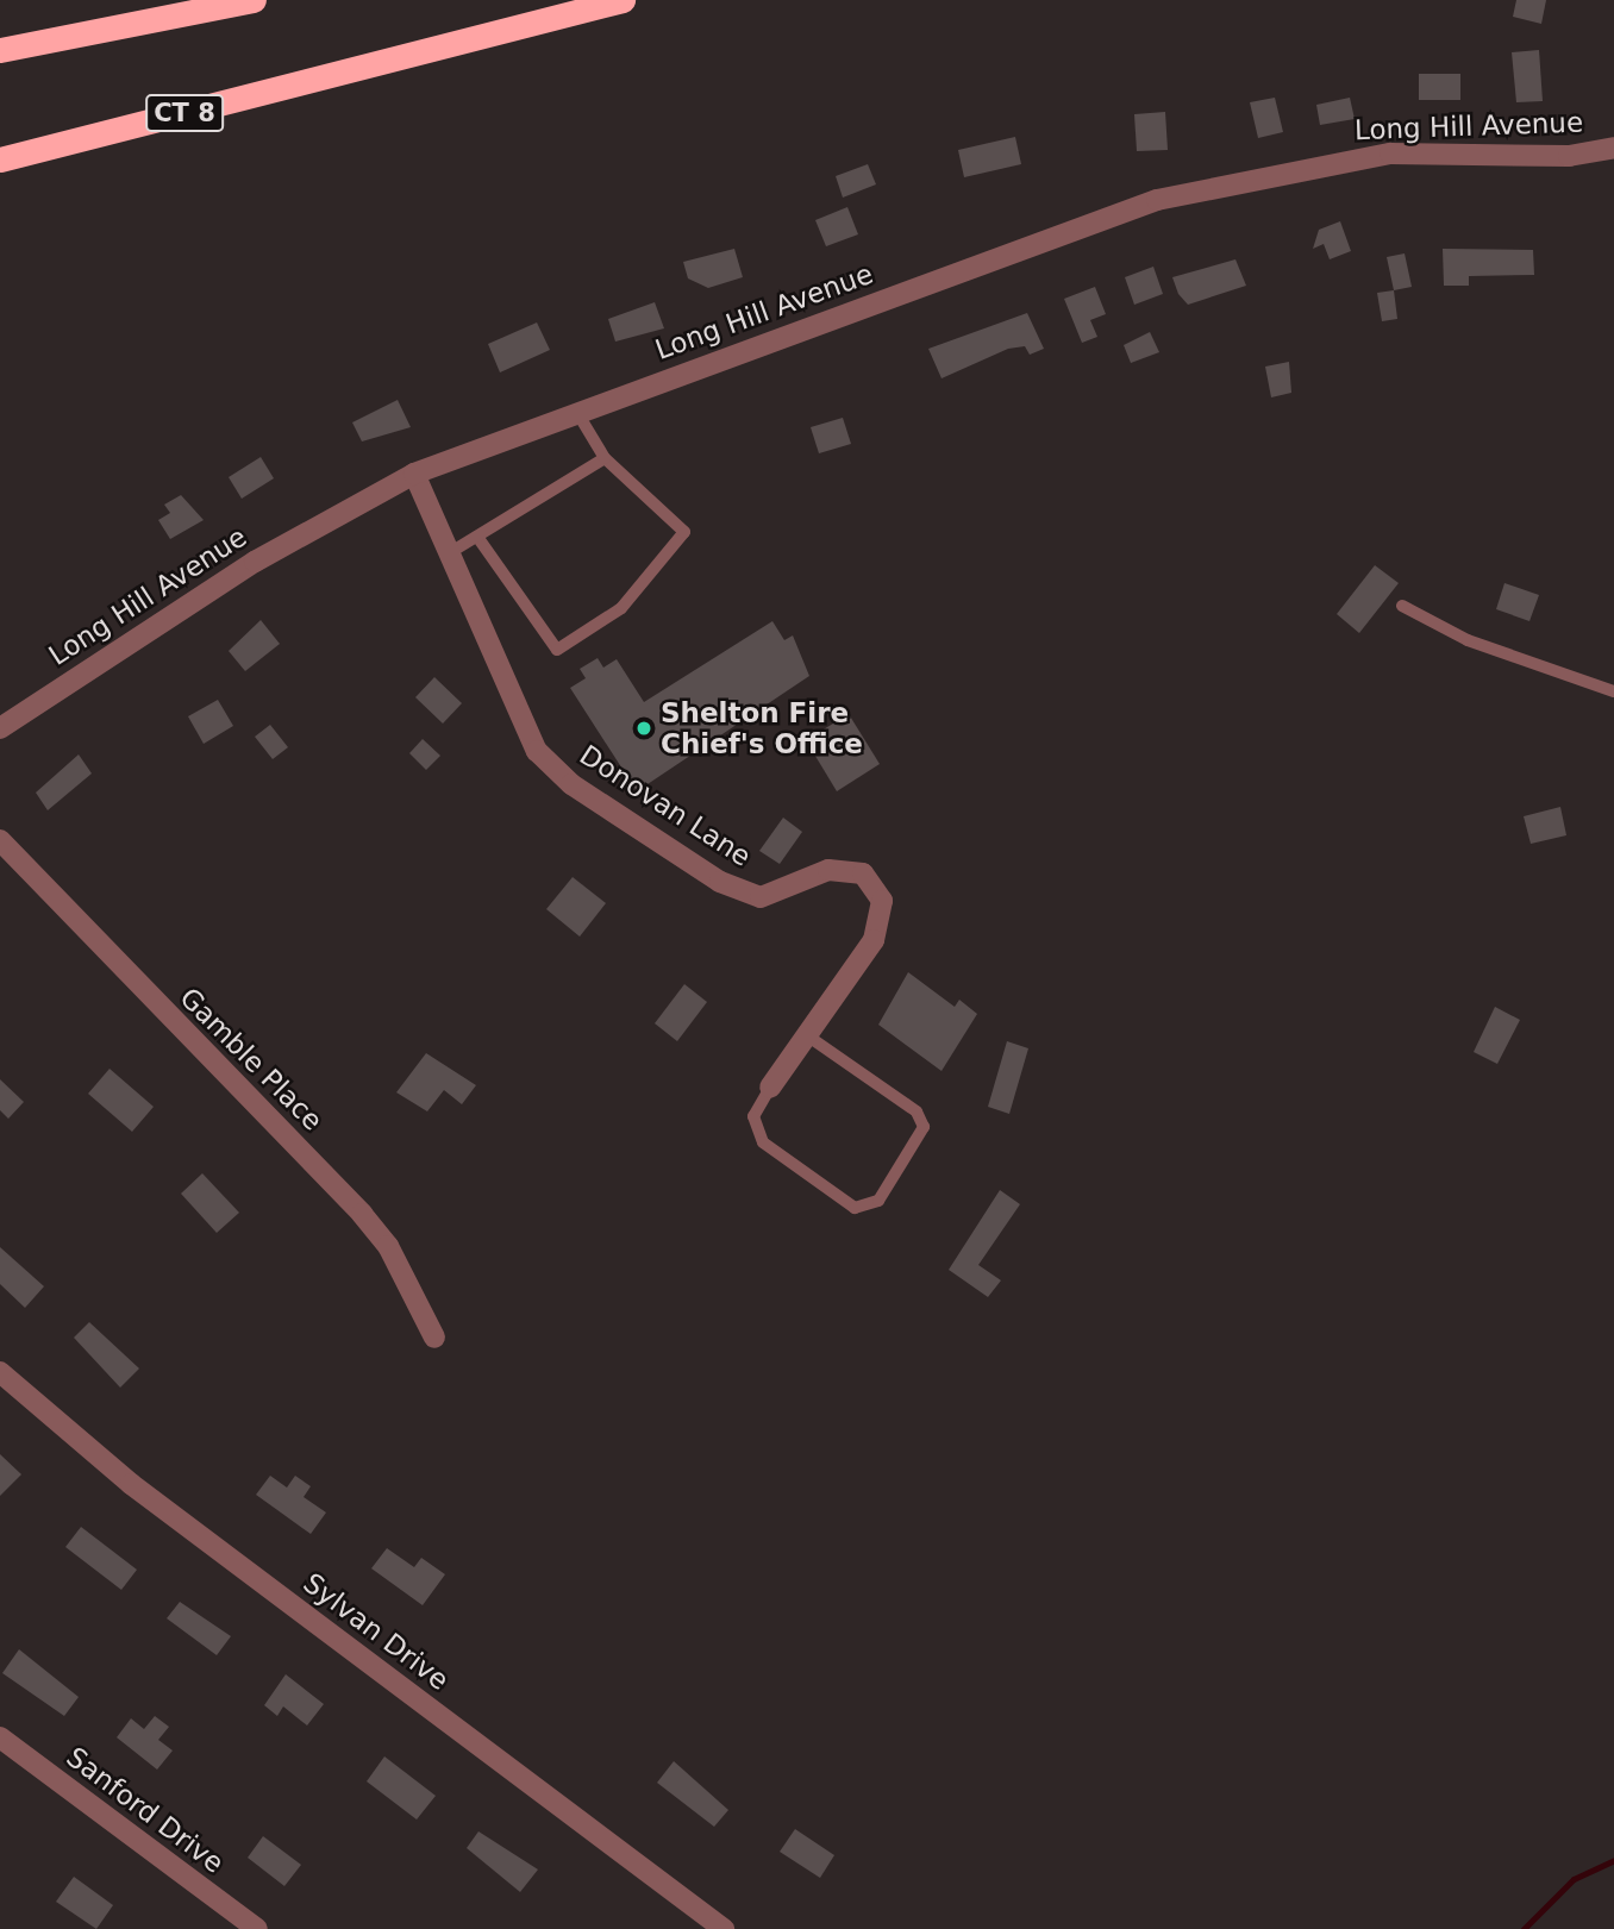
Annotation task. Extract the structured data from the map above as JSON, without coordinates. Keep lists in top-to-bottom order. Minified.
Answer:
{"streets":{"highway":["CT 8"],"street":["Long Hill Avenue","Donovan Lane","Gamble Place","Sylvan Drive","Sanford Drive"]},"crossings":[["Long Hill Avenue","Donovan Lane"]],"places":["Shelton Fire Chief's Office"]}
